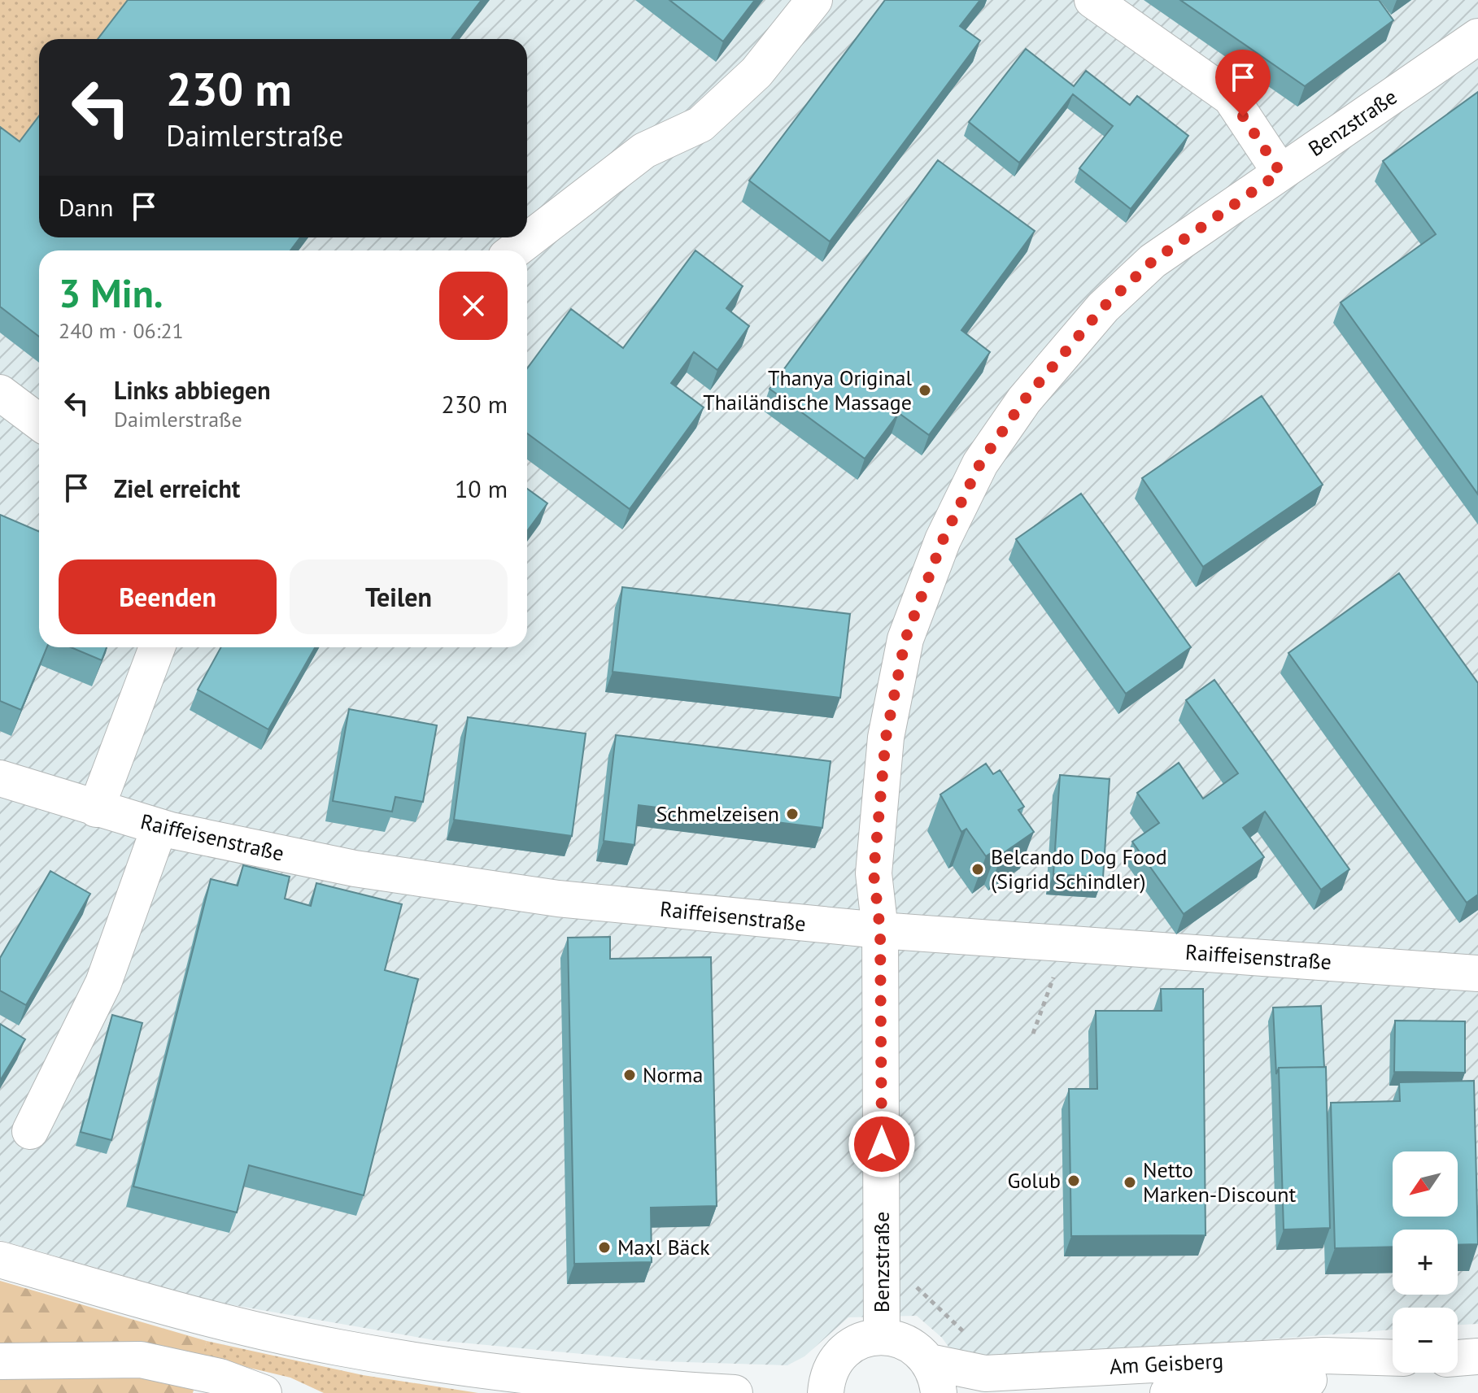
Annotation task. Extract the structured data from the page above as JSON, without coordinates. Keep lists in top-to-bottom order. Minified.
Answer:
{"streets":{"street":["Benzstraße","Raiffeisenstraße","Am Geisberg"]},"crossings":[["Benzstraße","Raiffeisenstraße"]],"places":["Thanya Original Thailändische Massage","Schmelzeisen","Belcando Dog Food (Sigrid Schindler)","Norma","Golub","Netto Marken-Discount","Maxl Bäck"],"north":"bottom left","page":{"turn":["230 m","Daimlerstraße"],"then":"Dann","heading":["3 Min.","240 m · 06:21"],"list":[{"name":"Links abbiegen","note":"Daimlerstraße","value":"230 m"},{"name":"Ziel erreicht","value":"10 m"}],"buttons":["Beenden","Teilen"],"map_buttons":["+","−"]}}
